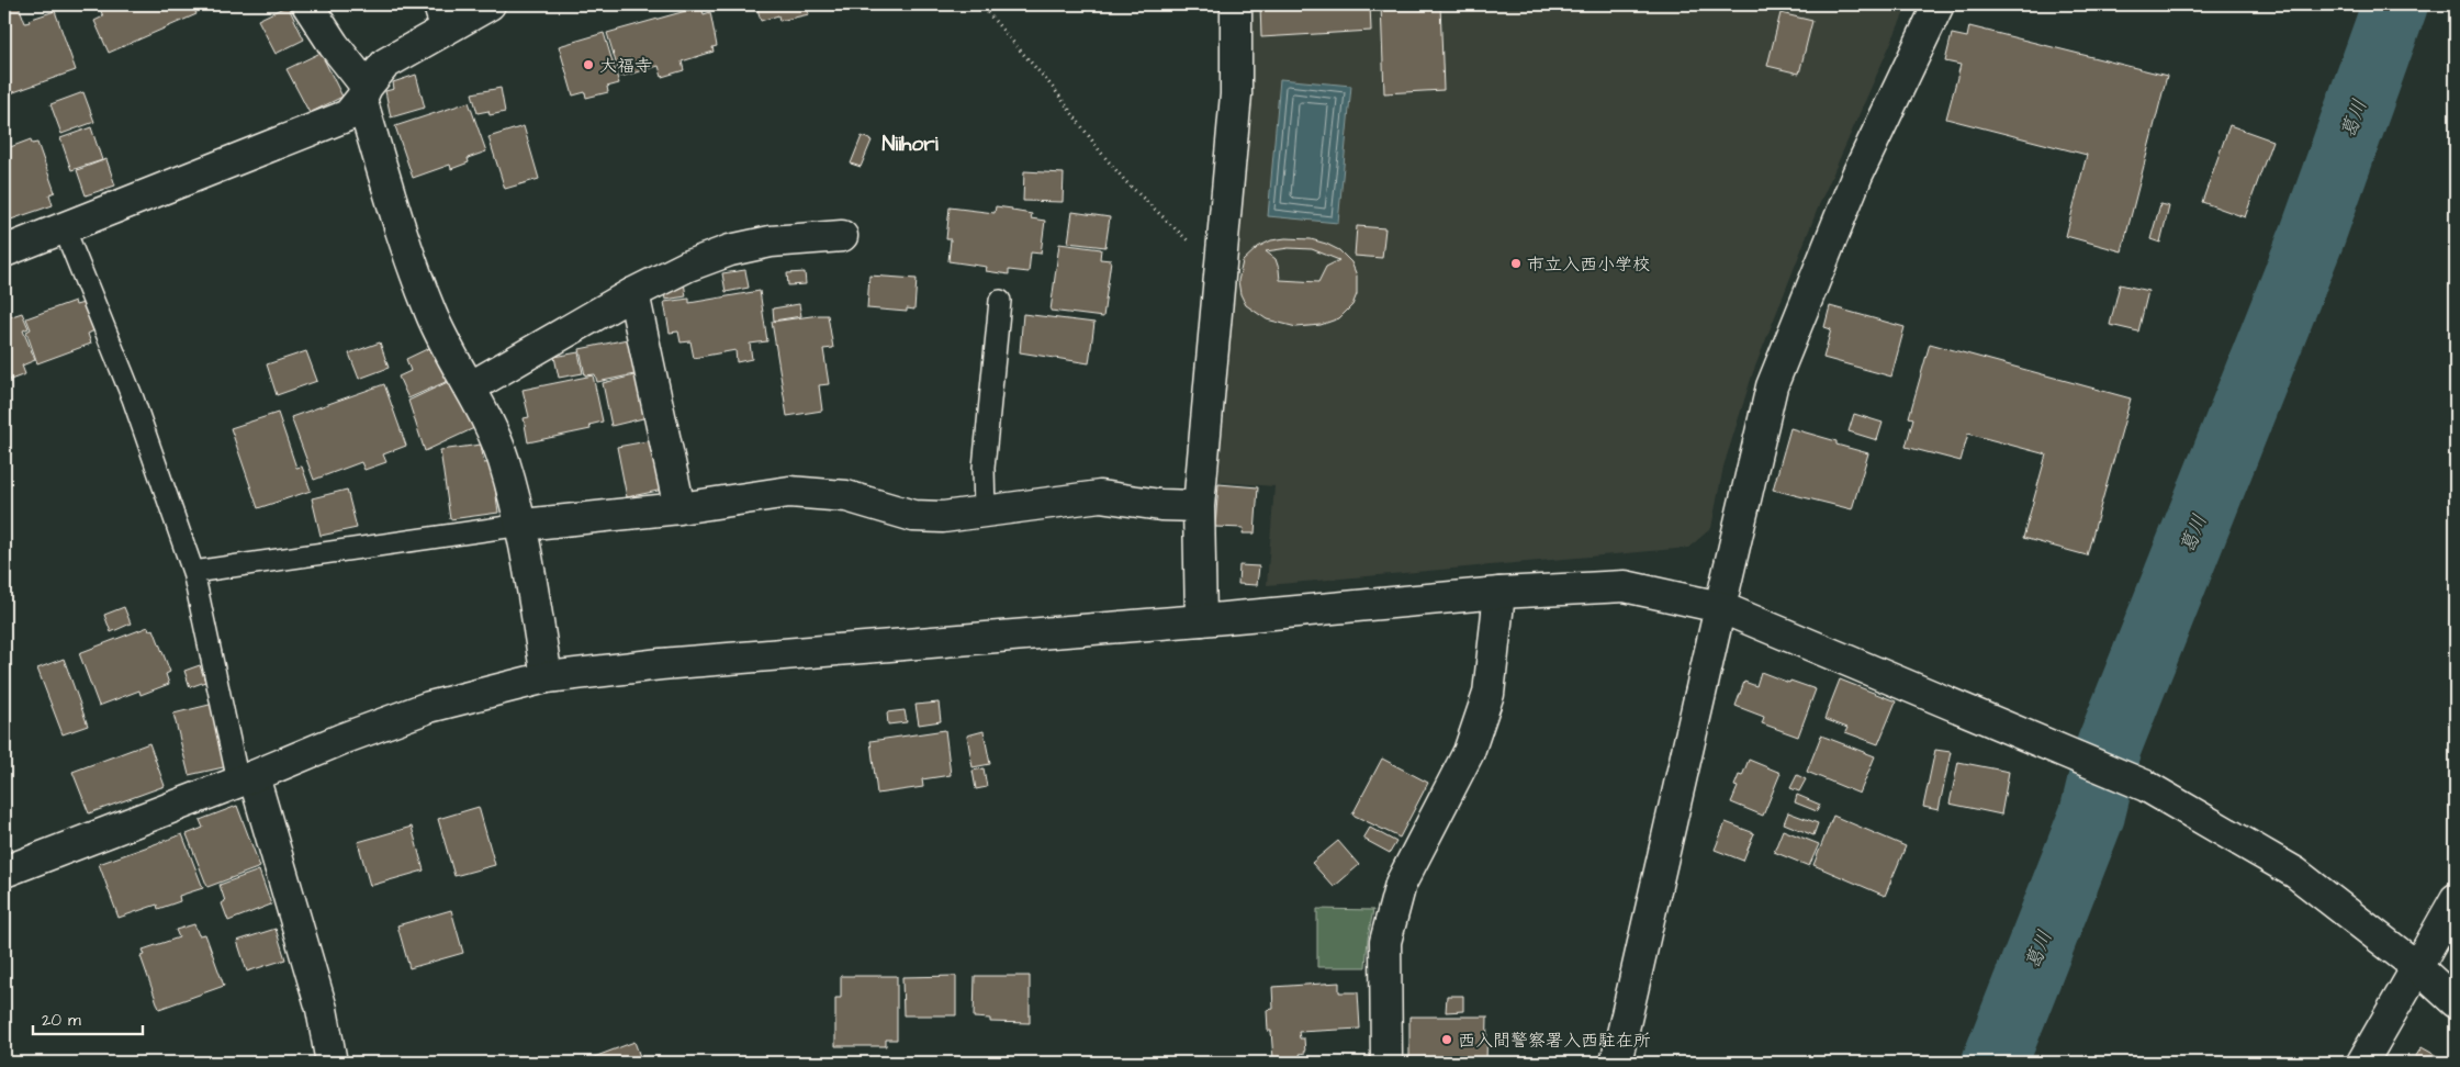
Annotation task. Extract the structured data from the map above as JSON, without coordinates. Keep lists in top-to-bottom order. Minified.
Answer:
{"districts":["Niihori"],"water":["葛川"],"places":["大福寺","市立入西小学校","西入間警察署入西駐在所"],"scale_bar":"20 m"}
